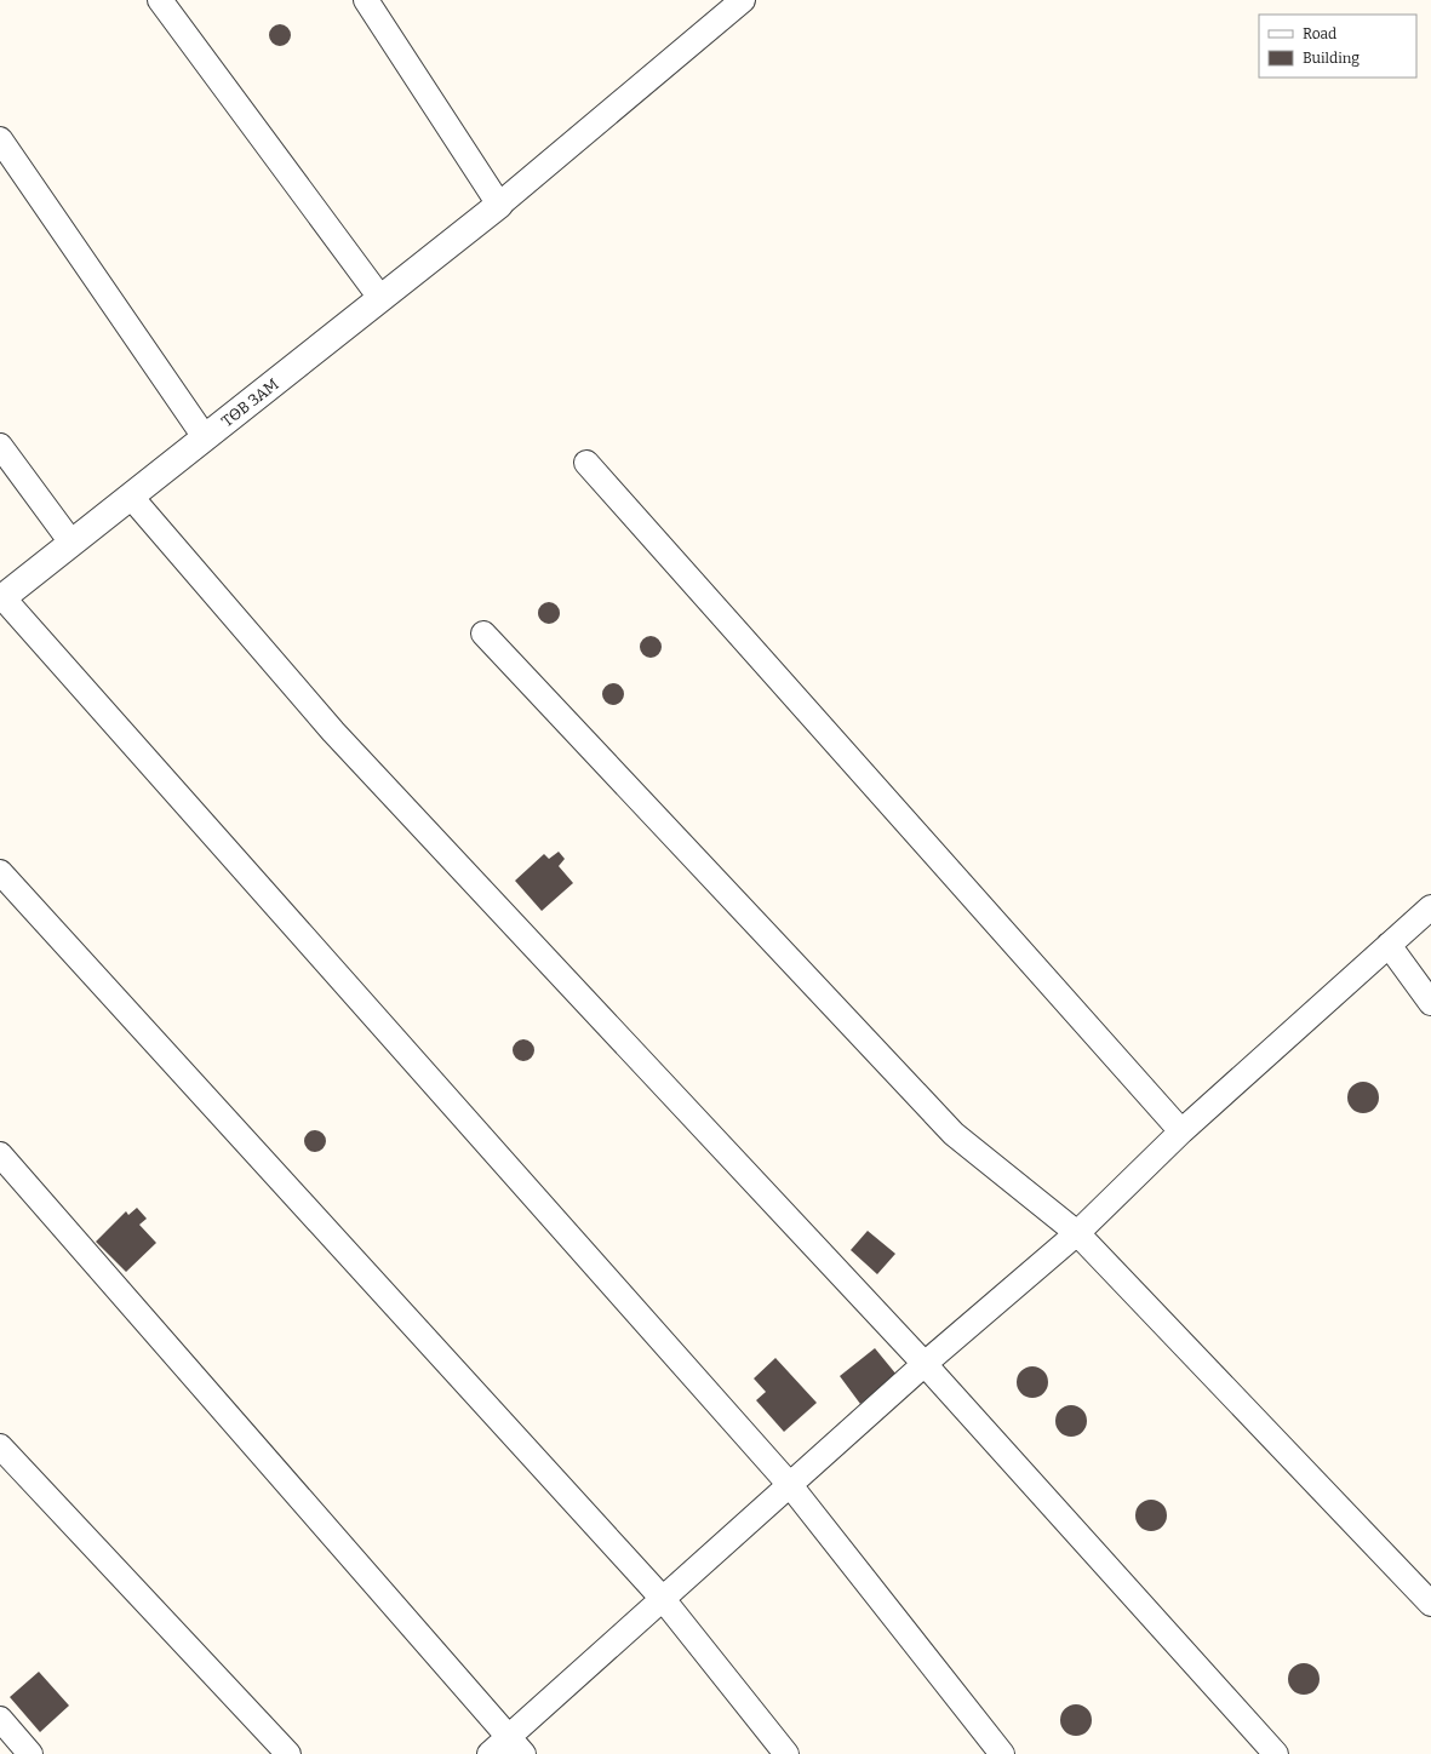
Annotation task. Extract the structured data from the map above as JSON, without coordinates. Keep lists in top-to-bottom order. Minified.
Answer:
{"streets":{"street":["ТӨВ ЗАМ"]},"legend":["Road","Building"]}
